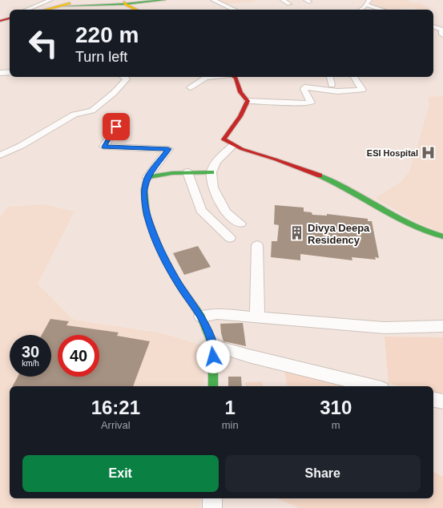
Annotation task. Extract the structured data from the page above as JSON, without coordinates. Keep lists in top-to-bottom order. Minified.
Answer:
{"places":{"hospital":["ESI Hospital"],"building":["Divya Deepa Residency"]},"page":{"turn":["220 m","Turn left"],"speed":"30 km/h","limit":"40","eta":["16:21","Arrival","1","min","310","m"],"buttons":["Exit","Share"]}}
